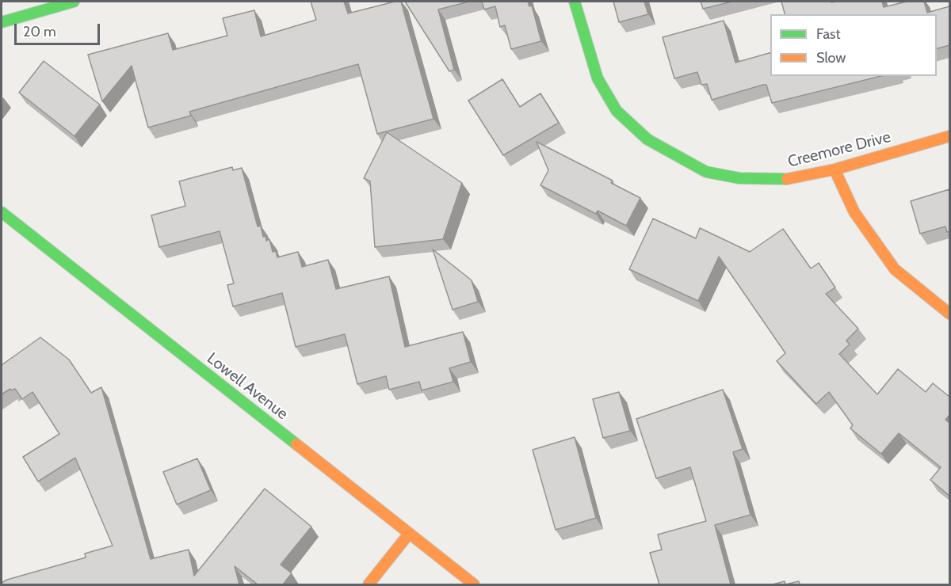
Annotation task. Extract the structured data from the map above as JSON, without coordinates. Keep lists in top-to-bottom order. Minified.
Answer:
{"streets":{"street":["Creemore Drive","Lowell Avenue"]},"legend":["Fast","Slow"],"scale_bar":"20 m"}
